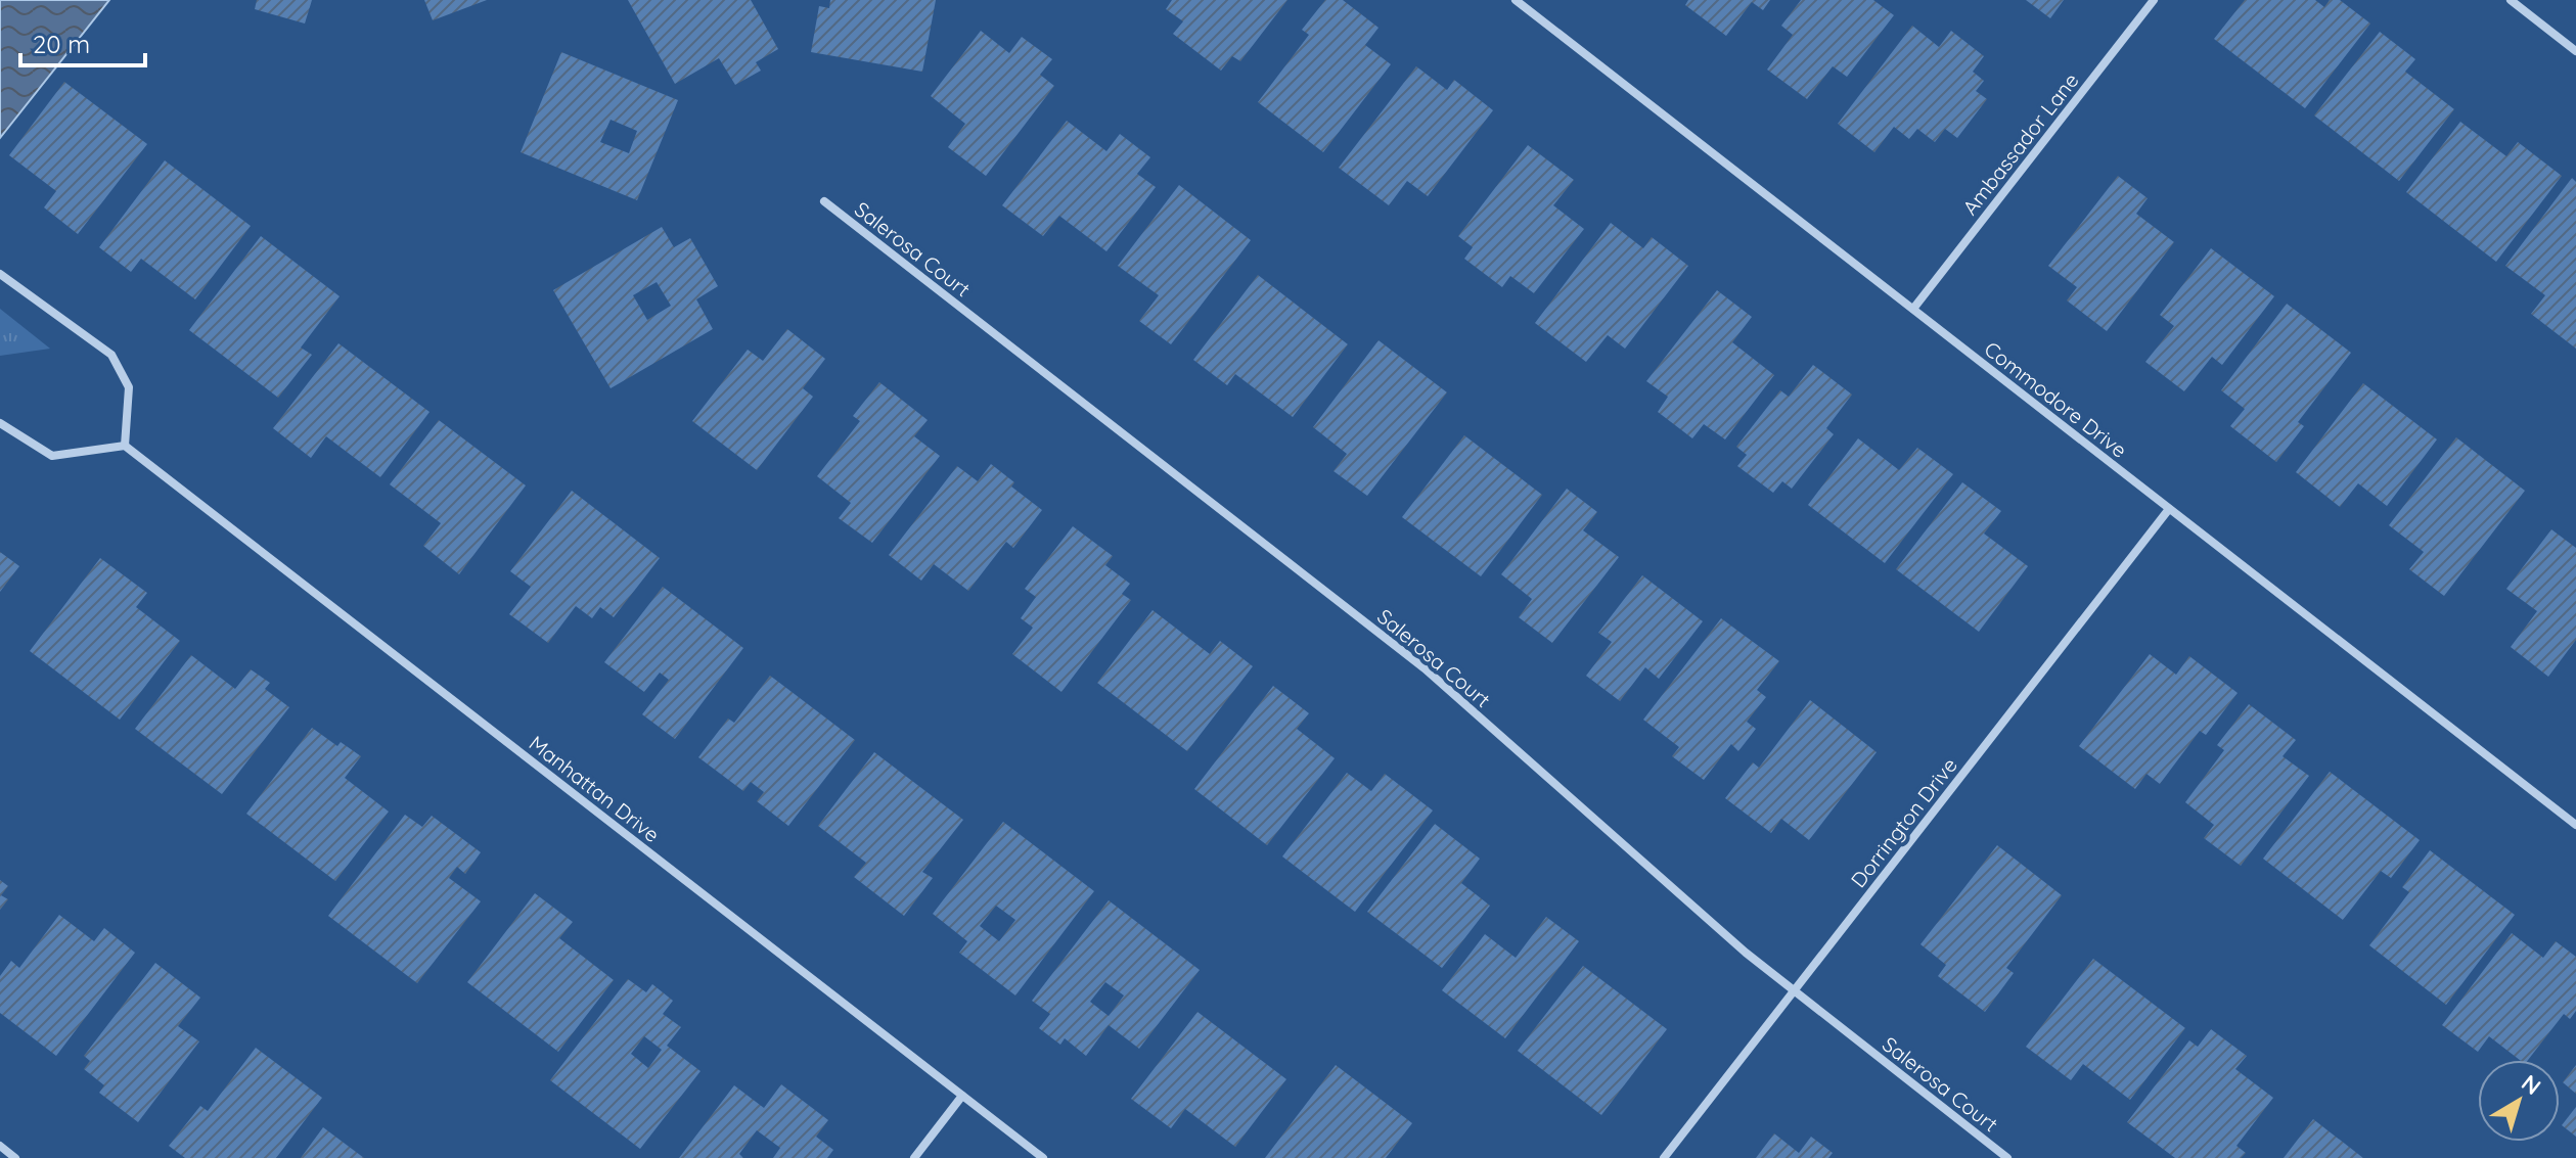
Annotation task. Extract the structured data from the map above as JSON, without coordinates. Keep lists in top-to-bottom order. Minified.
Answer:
{"streets":{"street":["Ambassador Lane","Salerosa Court","Commodore Drive","Manhattan Drive","Dorrington Drive"]},"crossings":[["Ambassador Lane","Commodore Drive"],["Salerosa Court","Dorrington Drive"],["Commodore Drive","Dorrington Drive"]],"scale_bar":"20 m","north":"top right"}
